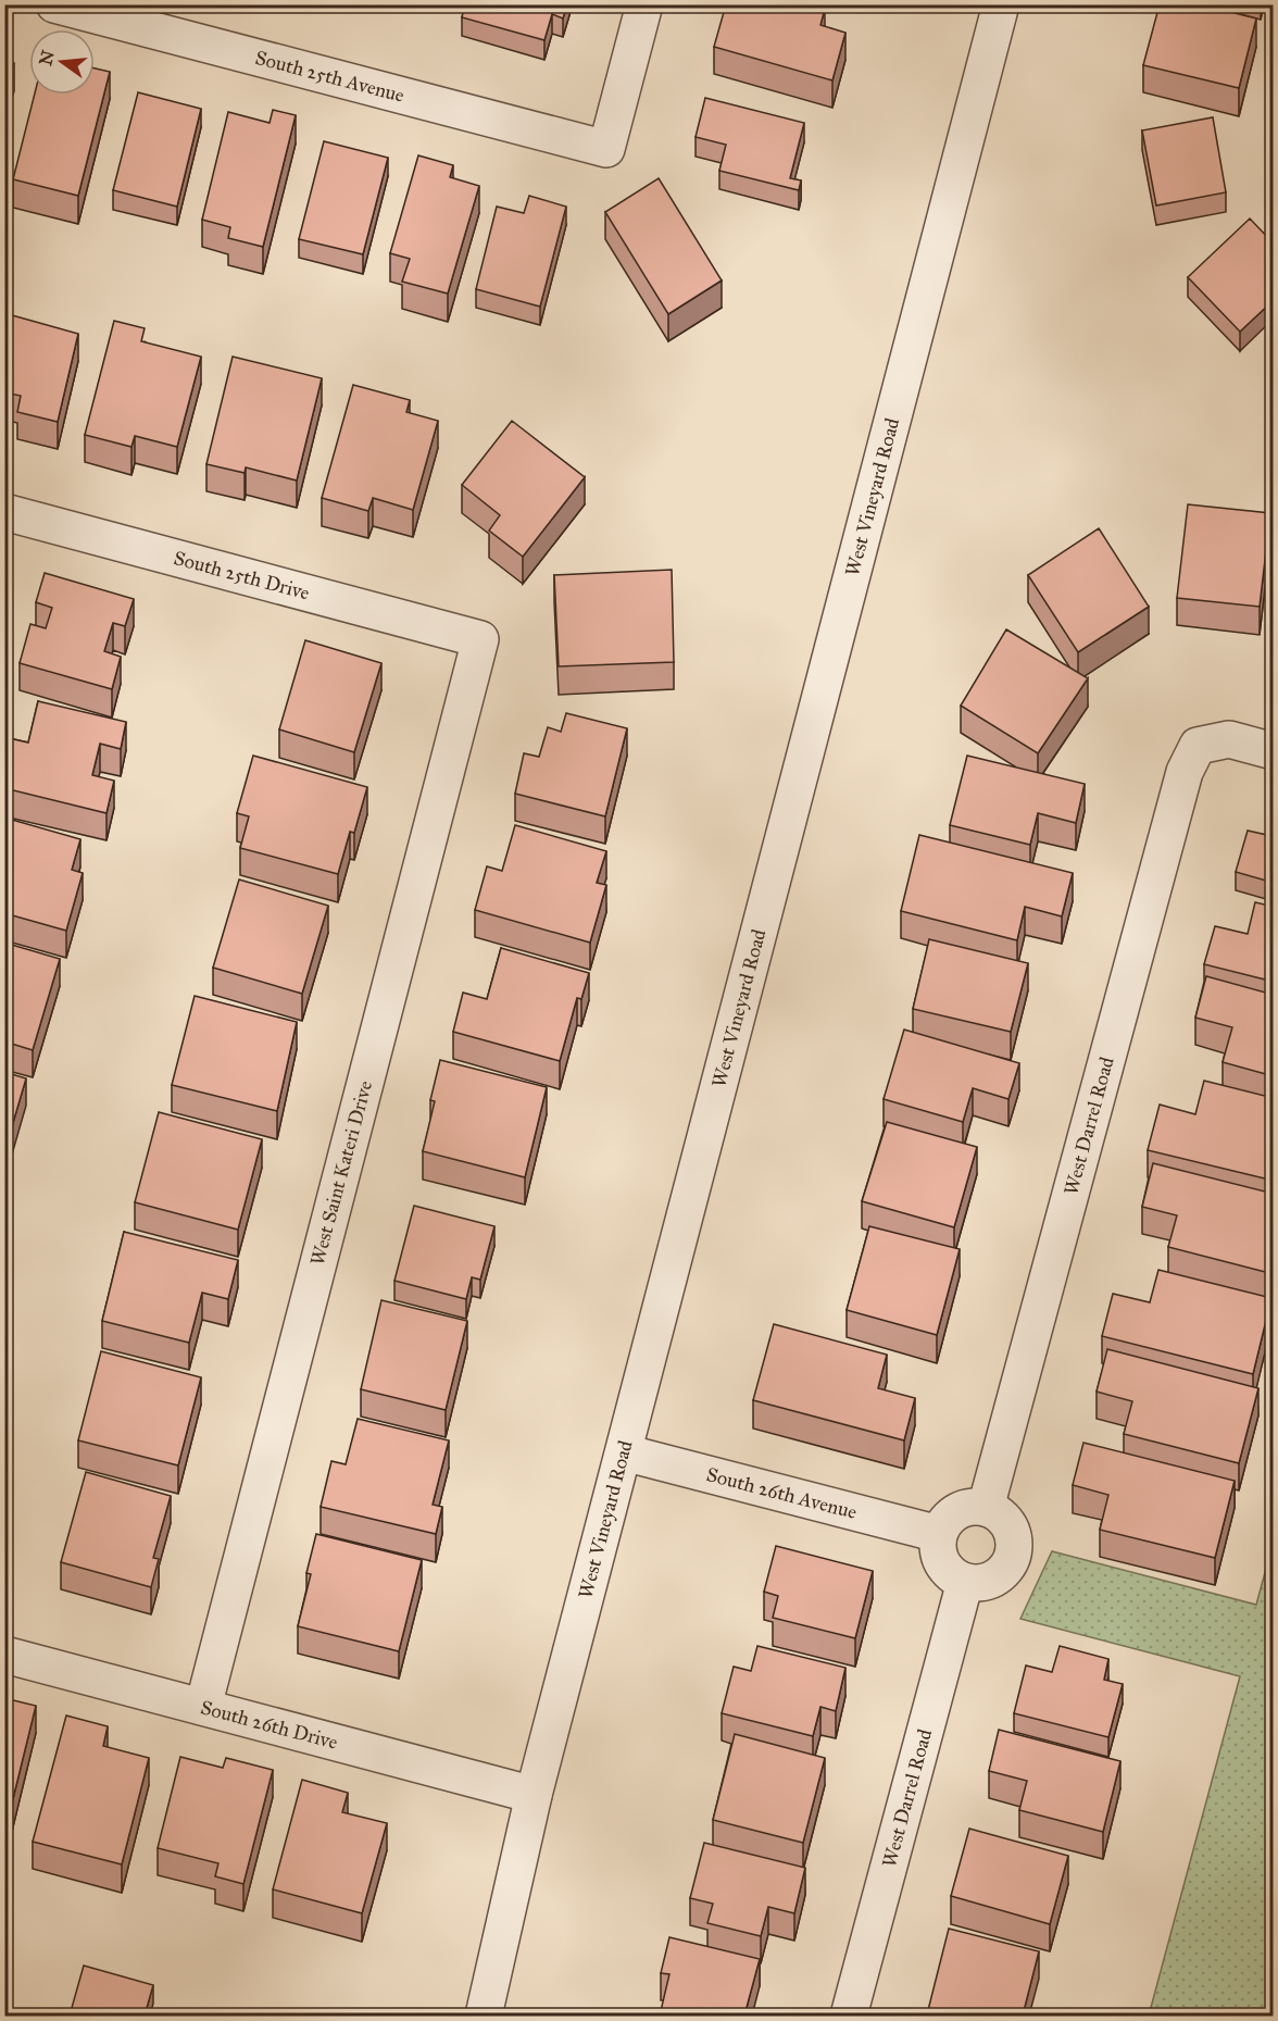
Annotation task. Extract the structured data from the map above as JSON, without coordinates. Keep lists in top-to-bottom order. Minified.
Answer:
{"streets":{"street":["South 25th Avenue","West Vineyard Road","South 25th Drive","West Darrel Road","West Saint Kateri Drive","South 26th Avenue","South 26th Drive"]},"crossings":[["West Vineyard Road","South 26th Avenue"],["West Vineyard Road","South 26th Drive"],["South 25th Drive","West Saint Kateri Drive"],["West Darrel Road","South 26th Avenue"],["West Saint Kateri Drive","South 26th Drive"]],"north":"left"}
